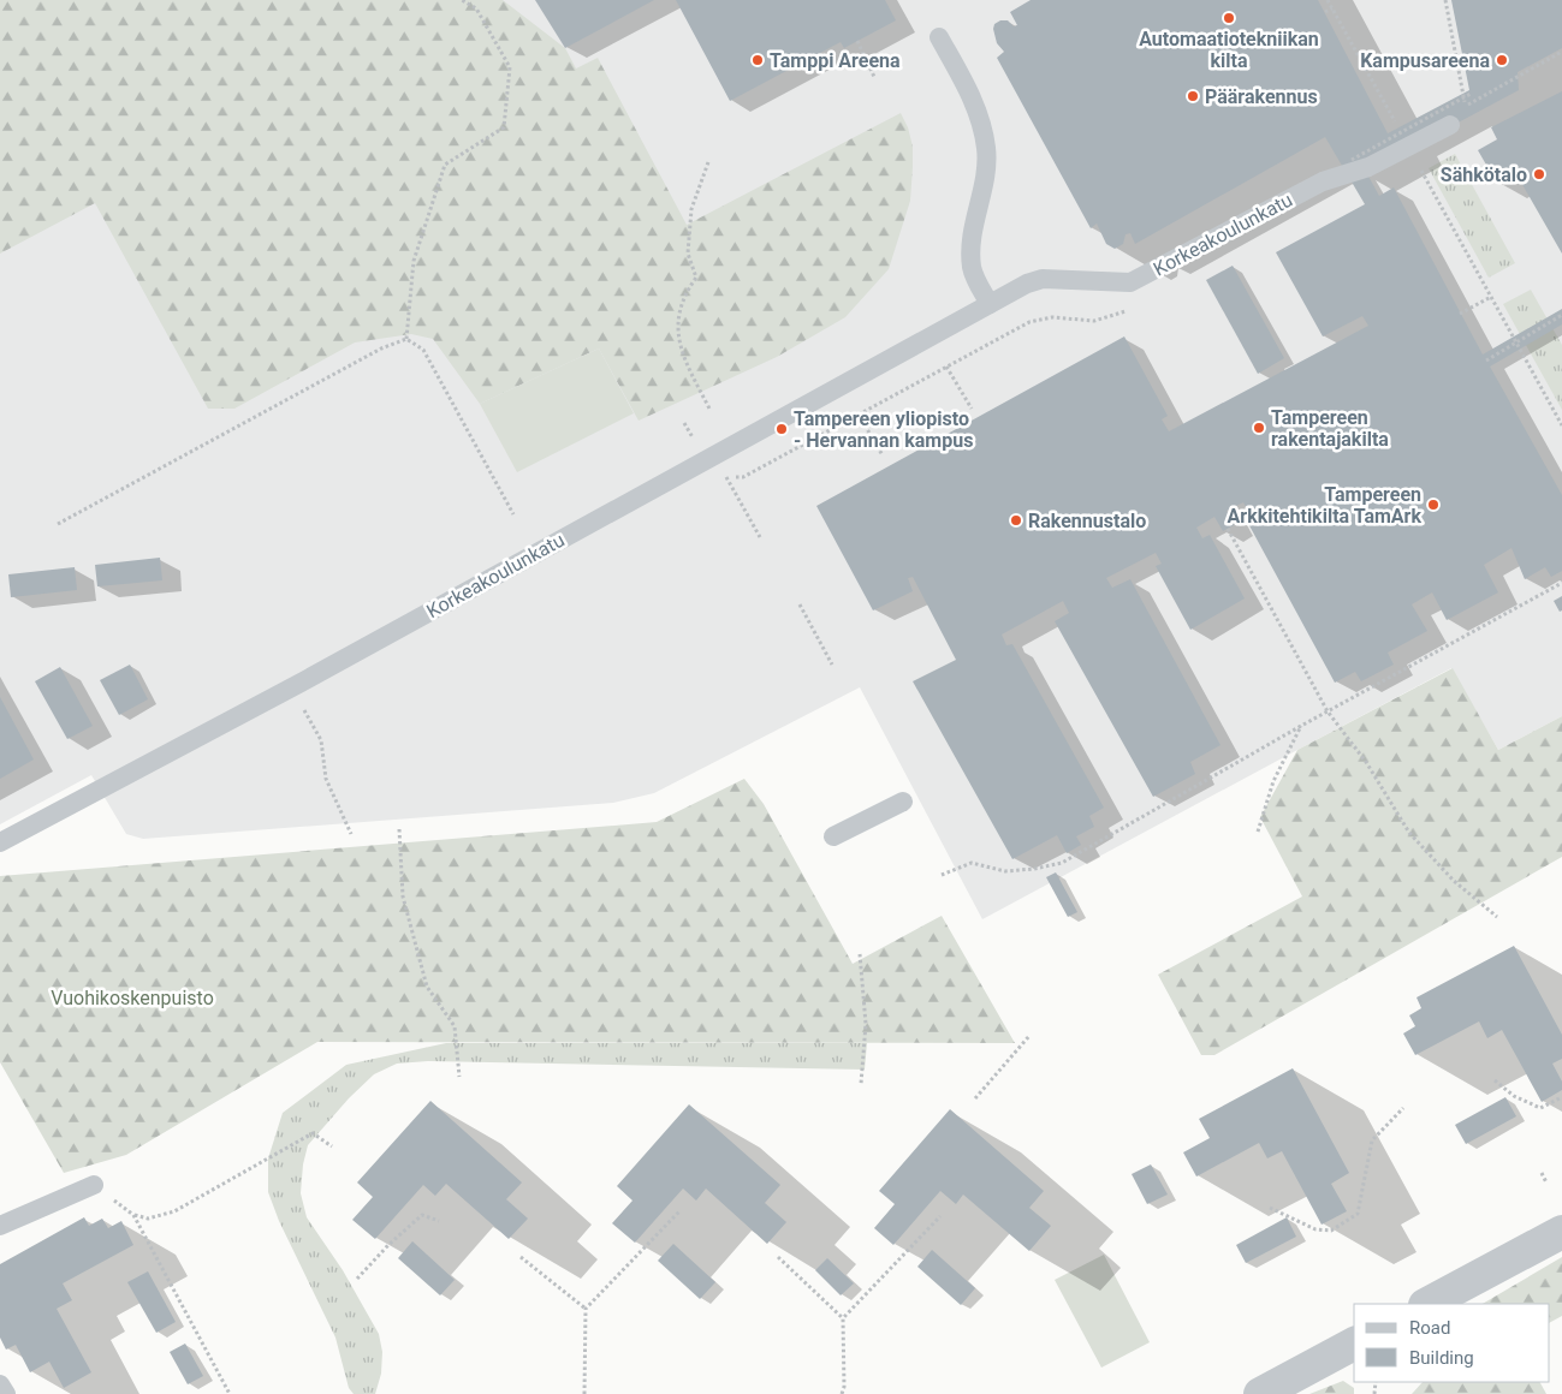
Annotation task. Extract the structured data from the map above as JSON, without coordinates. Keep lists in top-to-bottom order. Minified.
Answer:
{"streets":{"lane":["Korkeakoulunkatu"]},"parks":["Vuohikoskenpuisto"],"places":["Automaatiotekniikan kilta","Tamppi Areena","Kampusareena","Päärakennus","Sähkötalo","Tampereen rakentajakilta","Tampereen yliopisto - Hervannan kampus","Tampereen Arkkitehtikilta TamArk","Rakennustalo"],"legend":["Road","Building"]}
